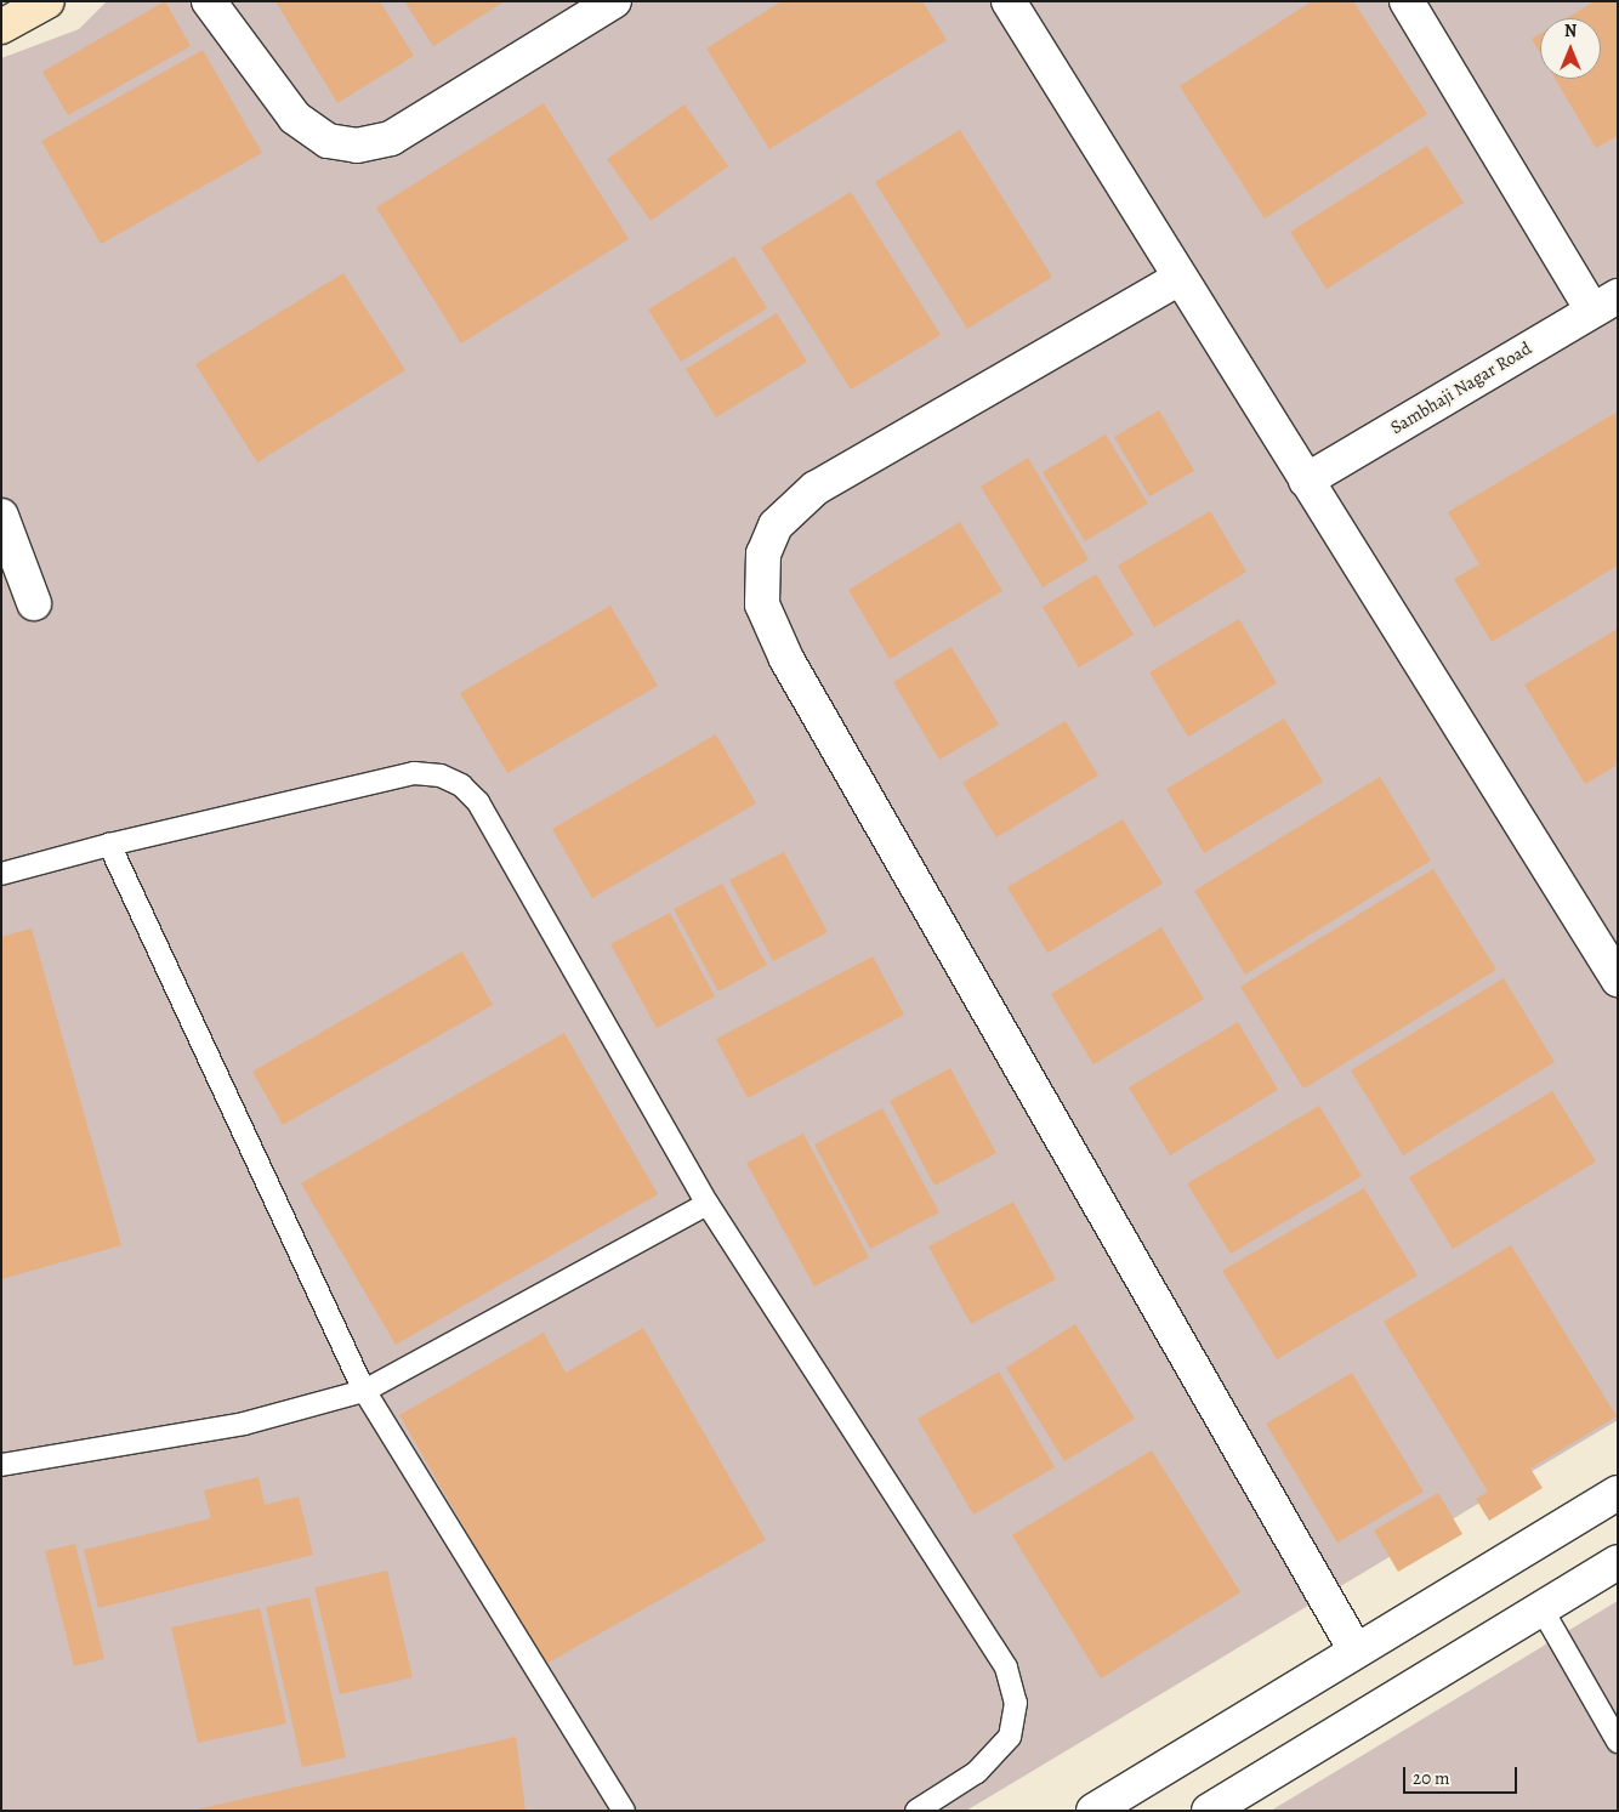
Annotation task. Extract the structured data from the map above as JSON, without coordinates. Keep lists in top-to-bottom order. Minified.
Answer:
{"streets":{"street":["Sambhaji Nagar Road"]},"scale_bar":"20 m","north":"top"}
